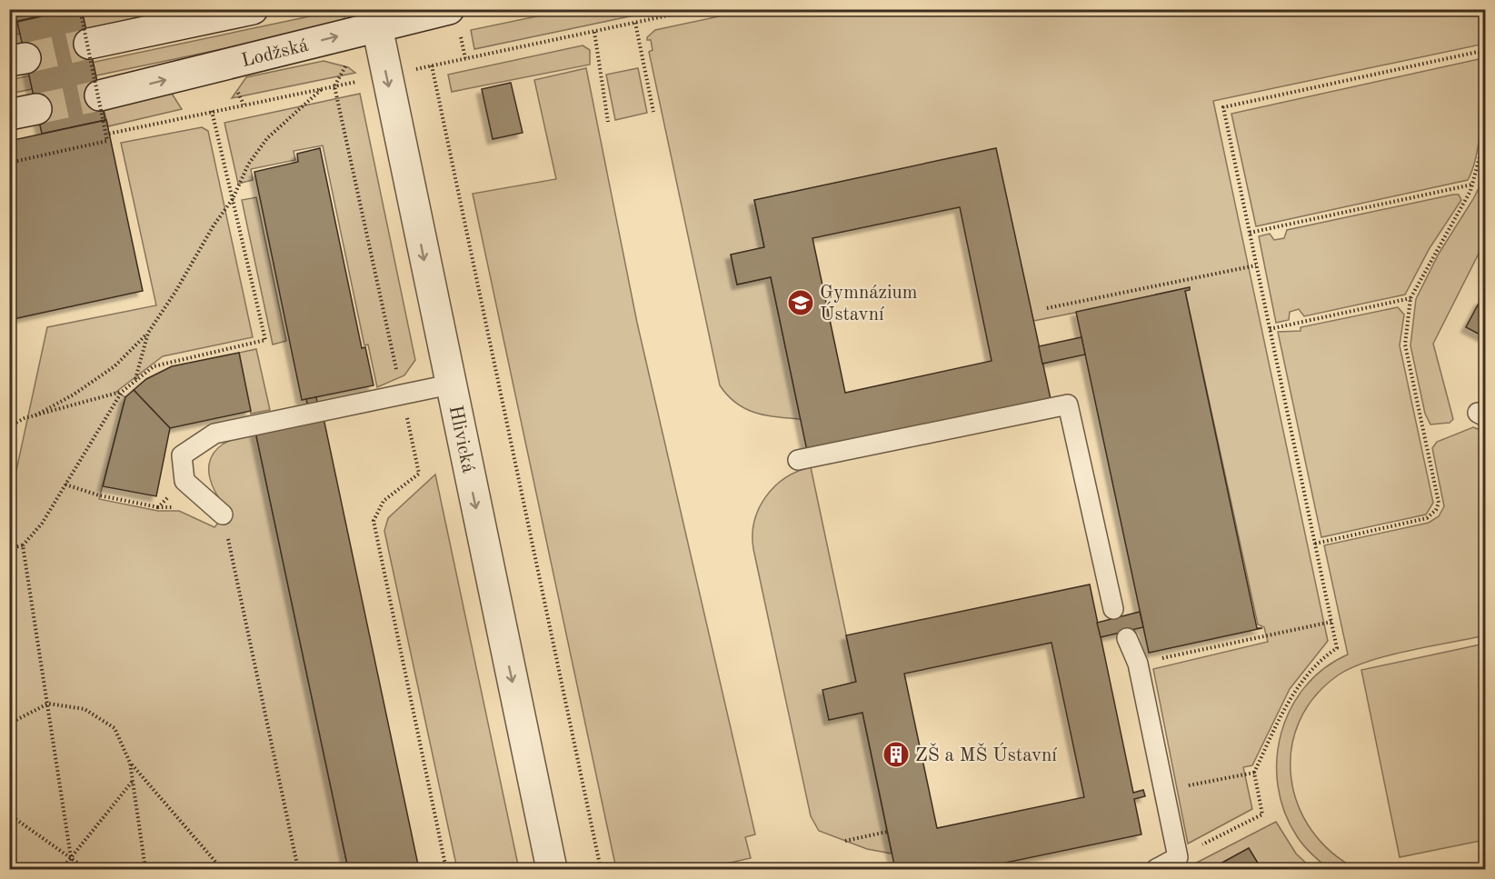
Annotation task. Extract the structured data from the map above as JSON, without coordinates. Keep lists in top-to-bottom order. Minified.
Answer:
{"streets":{"street":["Lodžská","Hlivická"]},"crossings":[["Lodžská","Hlivická"]],"one_way":["Hlivická"],"places":{"school or university":["Gymnázium Ústavní"],"building":["ZŠ a MŠ Ústavní"]}}
